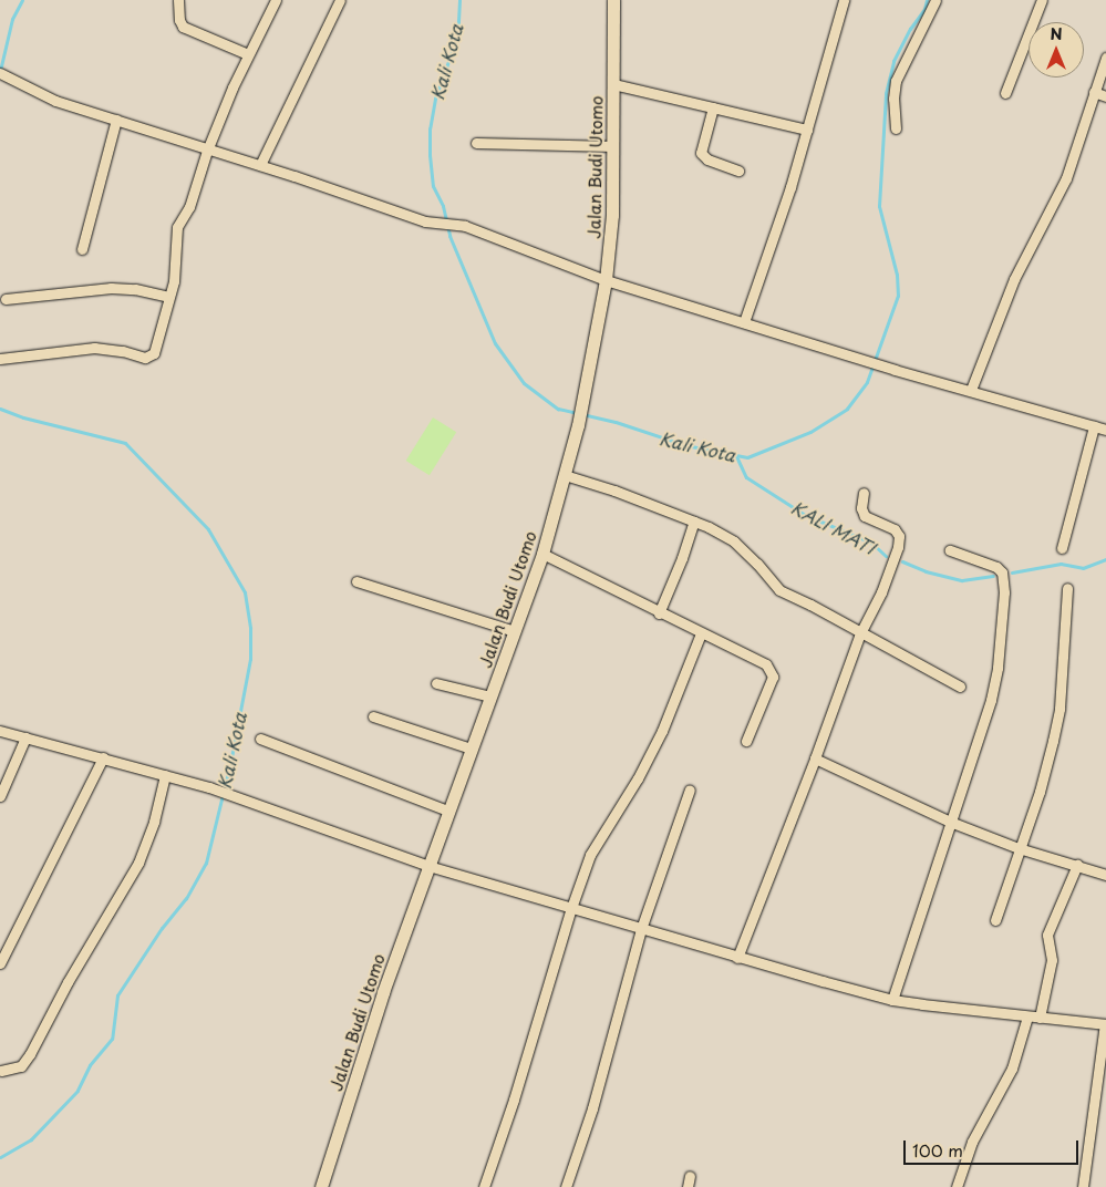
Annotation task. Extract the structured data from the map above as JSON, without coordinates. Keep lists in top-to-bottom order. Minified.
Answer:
{"streets":{"street":["Jalan Budi Utomo"]},"water":["Kali Kota","KALI MATI"],"scale_bar":"100 m","north":"top"}
